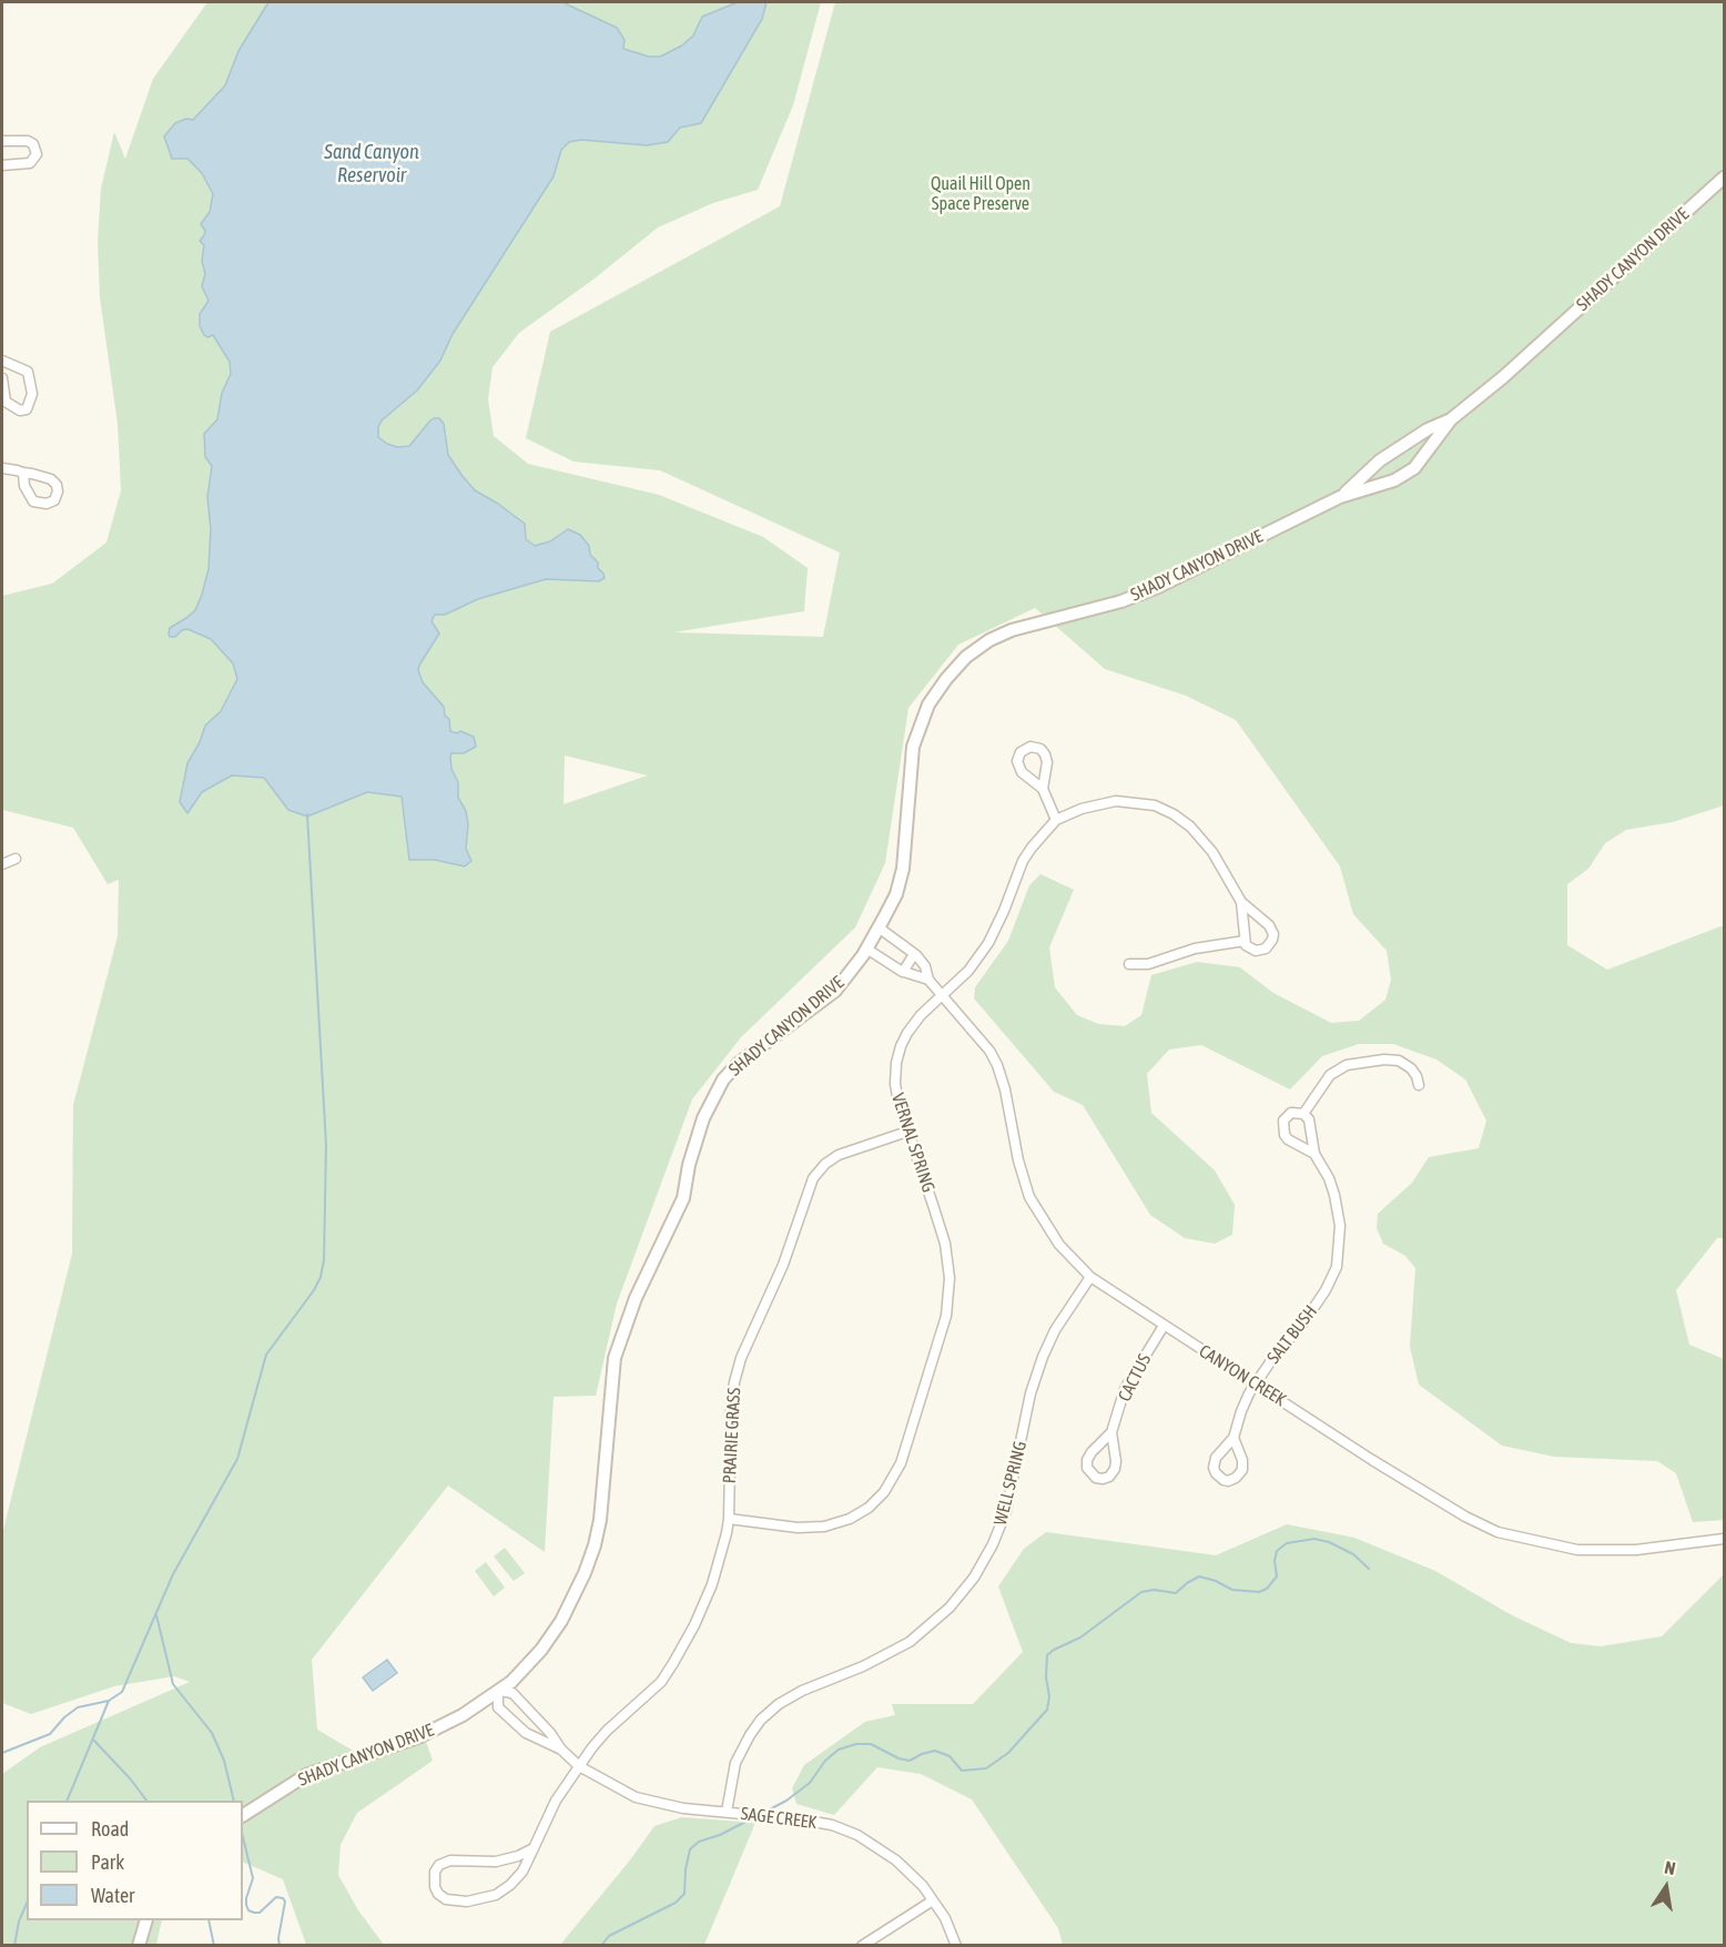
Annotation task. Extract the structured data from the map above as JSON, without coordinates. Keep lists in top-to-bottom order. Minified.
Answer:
{"streets":{"street":["SHADY CANYON DRIVE","VERNAL SPRING","SALT BUSH","CANYON CREEK","CACTUS","PRAIRIE GRASS","WELL SPRING","SAGE CREEK"]},"crossings":[["SHADY CANYON DRIVE","CANYON CREEK"],["SHADY CANYON DRIVE","SAGE CREEK"],["VERNAL SPRING","CANYON CREEK"],["VERNAL SPRING","PRAIRIE GRASS"],["SALT BUSH","CANYON CREEK"],["CANYON CREEK","CACTUS"],["CANYON CREEK","WELL SPRING"],["PRAIRIE GRASS","SAGE CREEK"],["WELL SPRING","SAGE CREEK"]],"water":["Sand Canyon Reservoir"],"parks":["Quail Hill Open Space Preserve"],"legend":["Road","Park","Water"],"north":"top"}
